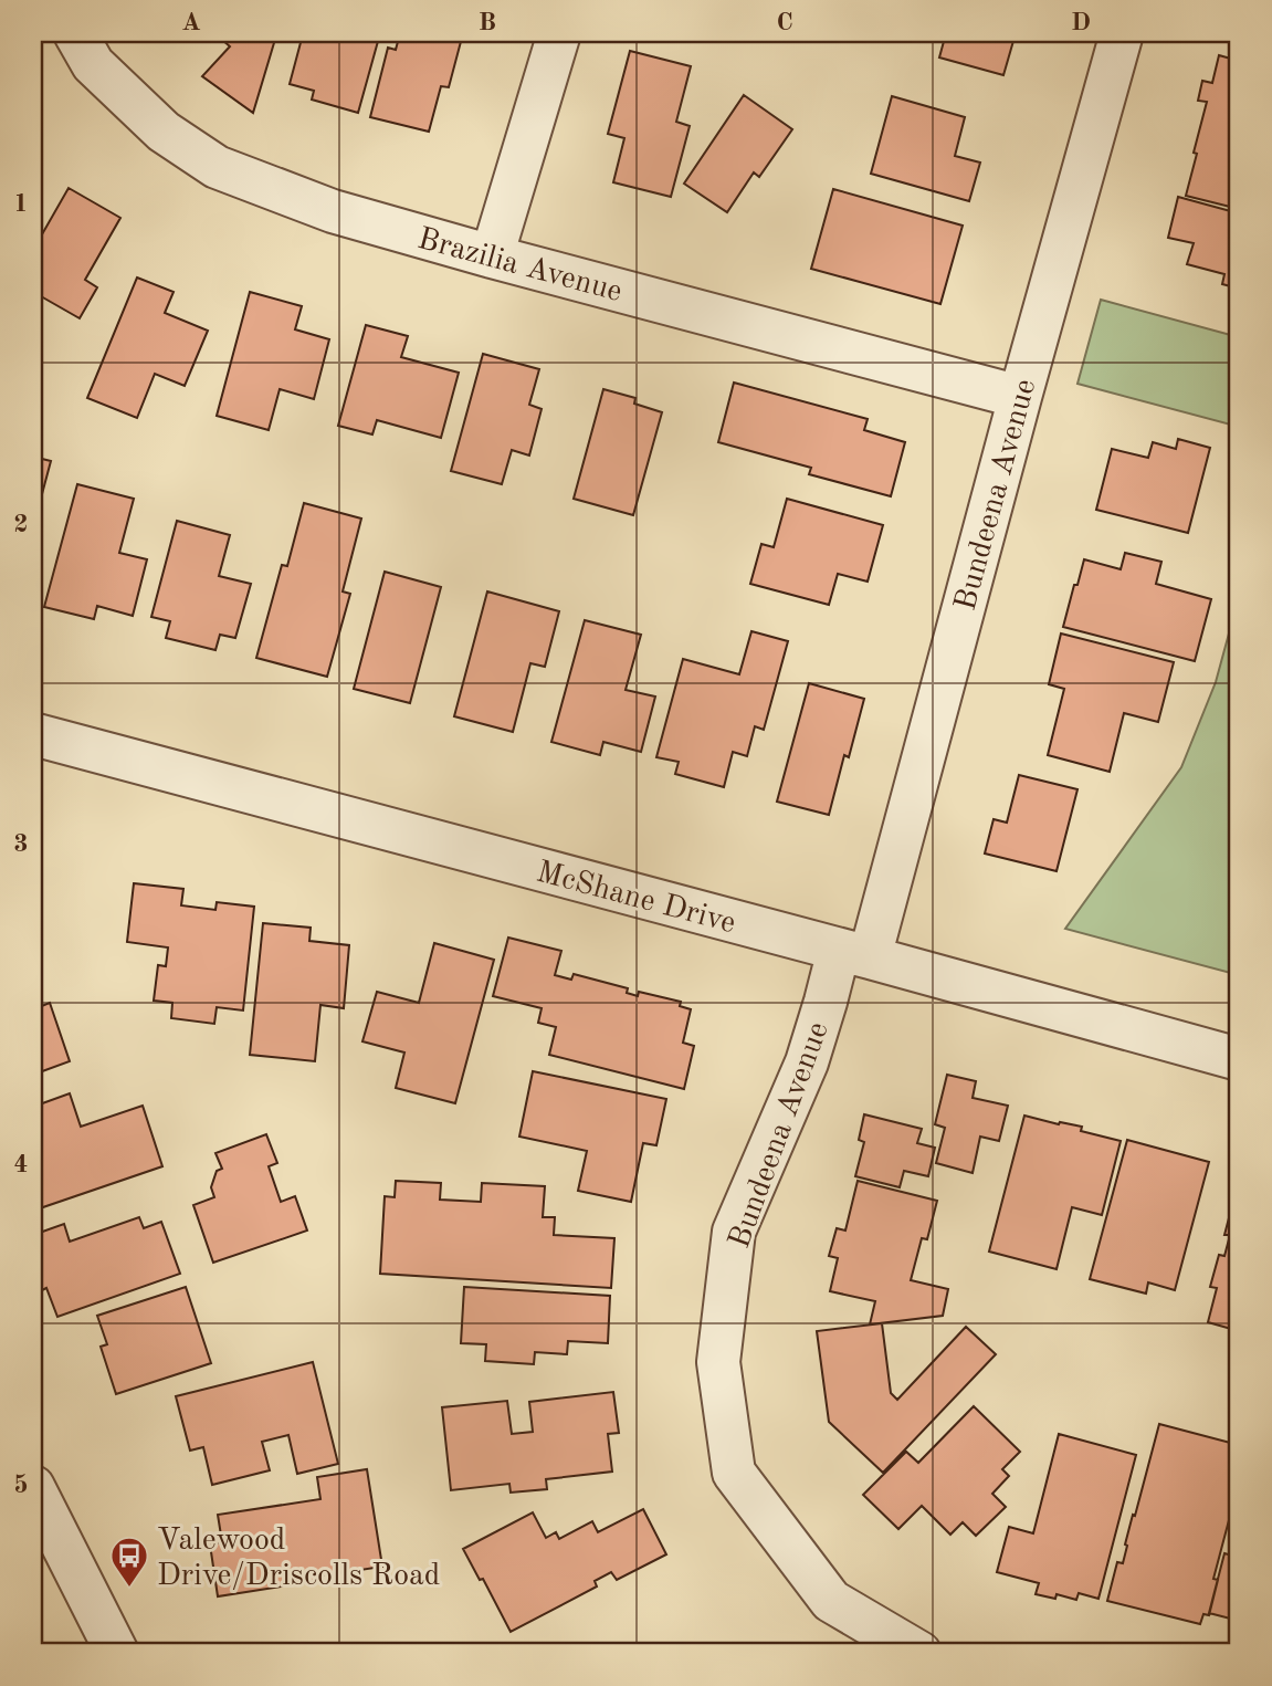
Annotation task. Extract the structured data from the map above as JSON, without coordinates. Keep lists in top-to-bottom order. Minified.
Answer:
{"streets":{"street":["Brazilia Avenue","Bundeena Avenue","McShane Drive"]},"crossings":[["Brazilia Avenue","Bundeena Avenue"],["Bundeena Avenue","McShane Drive"]],"places":{"bus stop":["Valewood Drive/Driscolls Road"]},"grid":{"columns":["A","B","C","D"],"rows":["1","2","3","4","5"]}}
